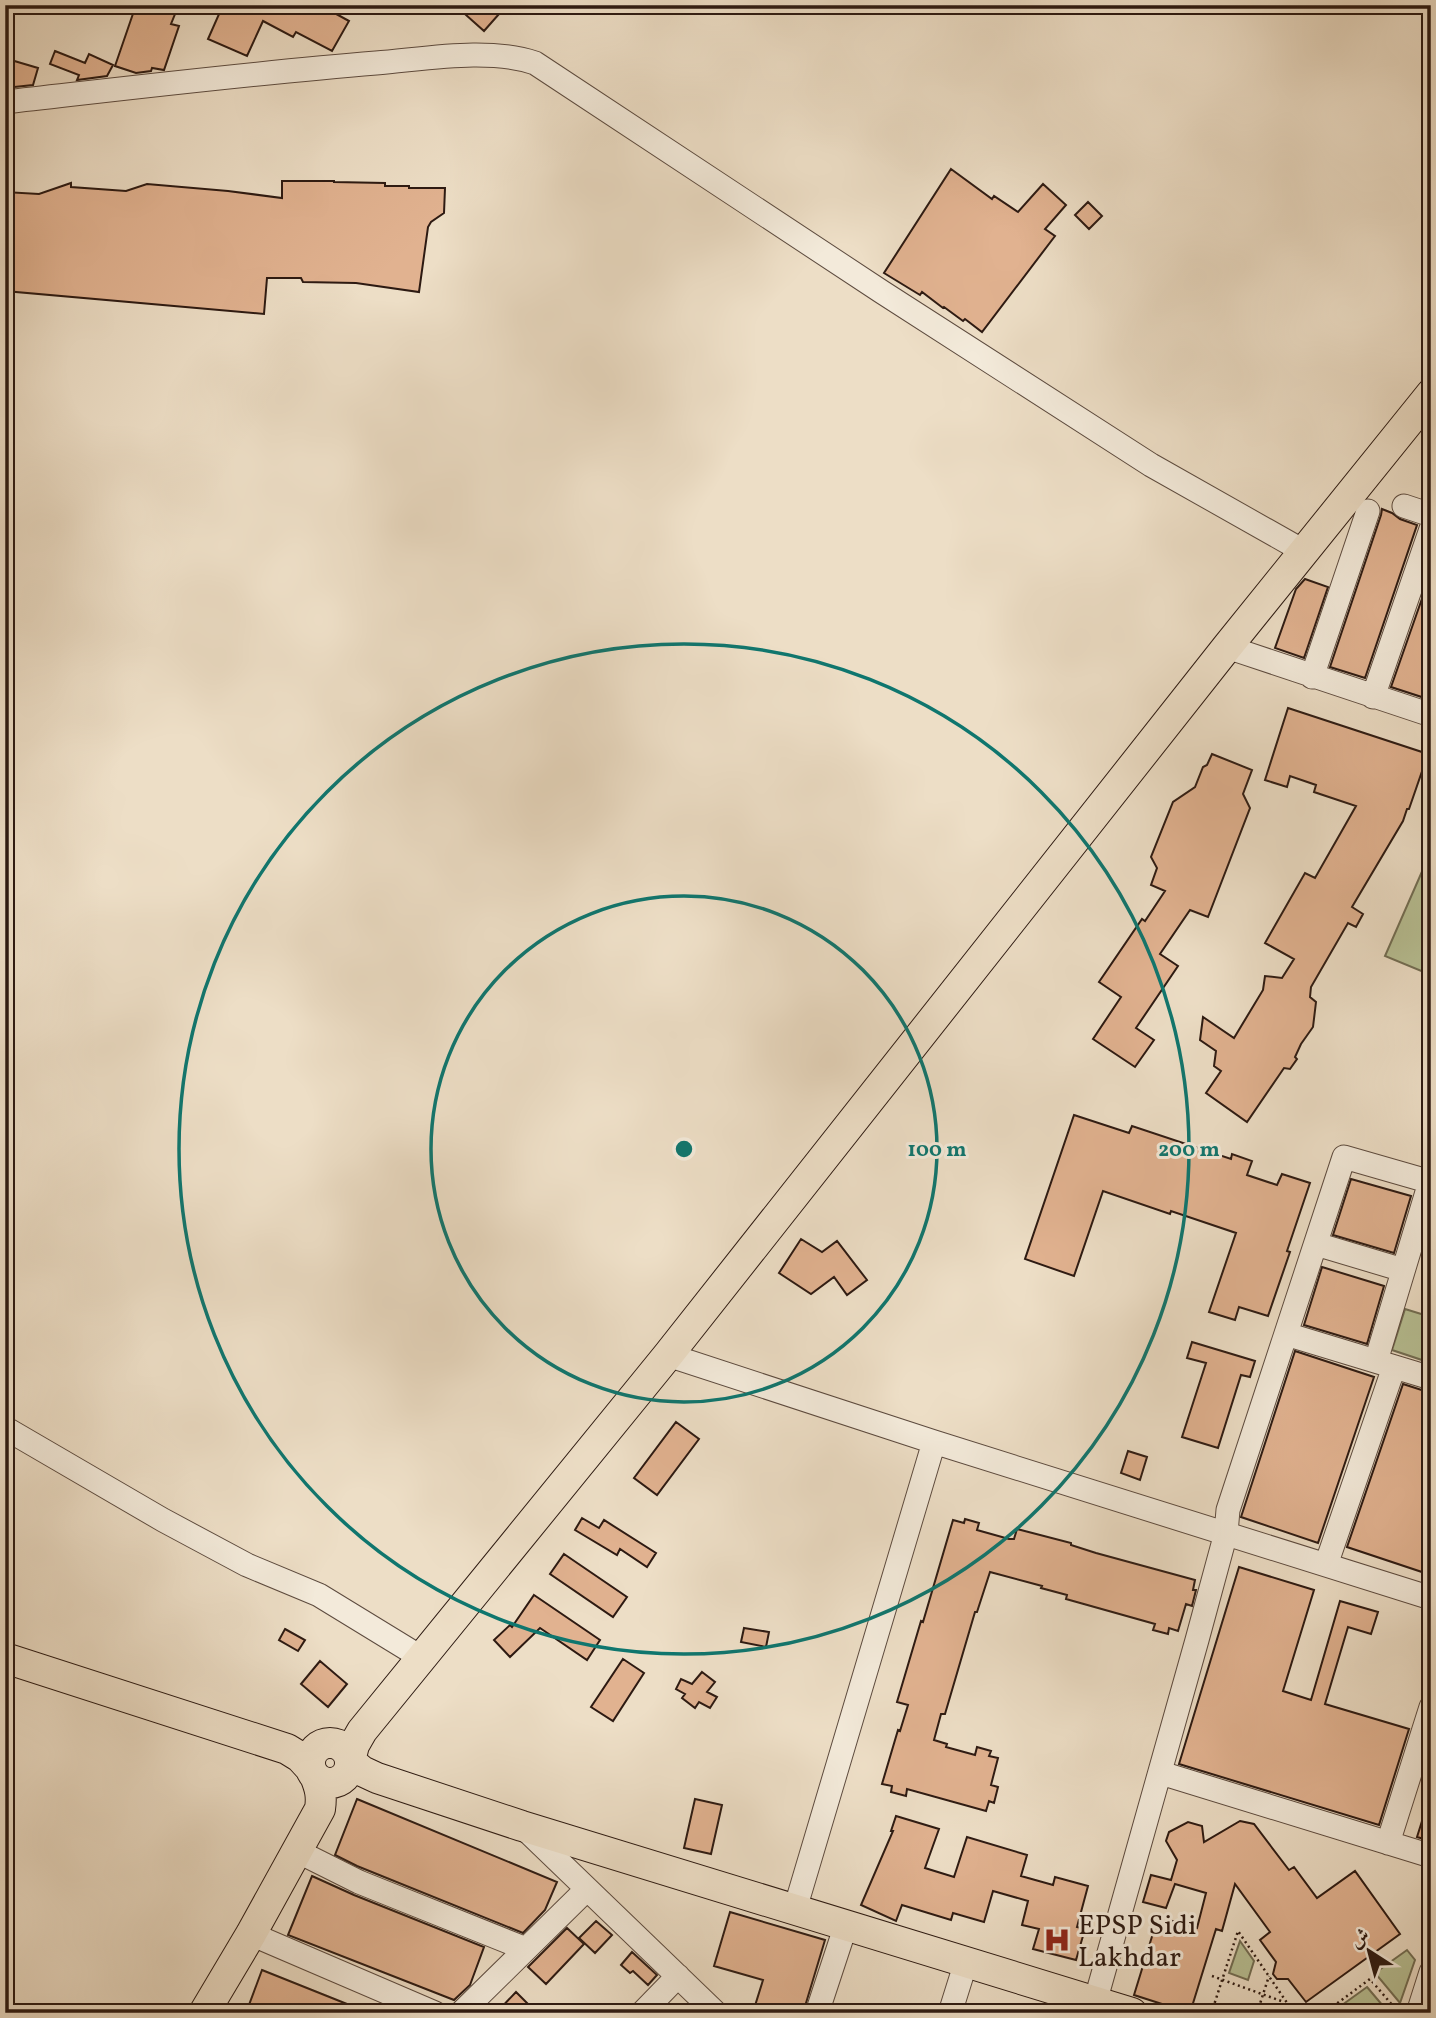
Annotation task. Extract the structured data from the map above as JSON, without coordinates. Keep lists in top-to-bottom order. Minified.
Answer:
{"places":{"hospital":["EPSP Sidi Lakhdar"]},"north":"top left","rings":["100 m","200 m"]}
